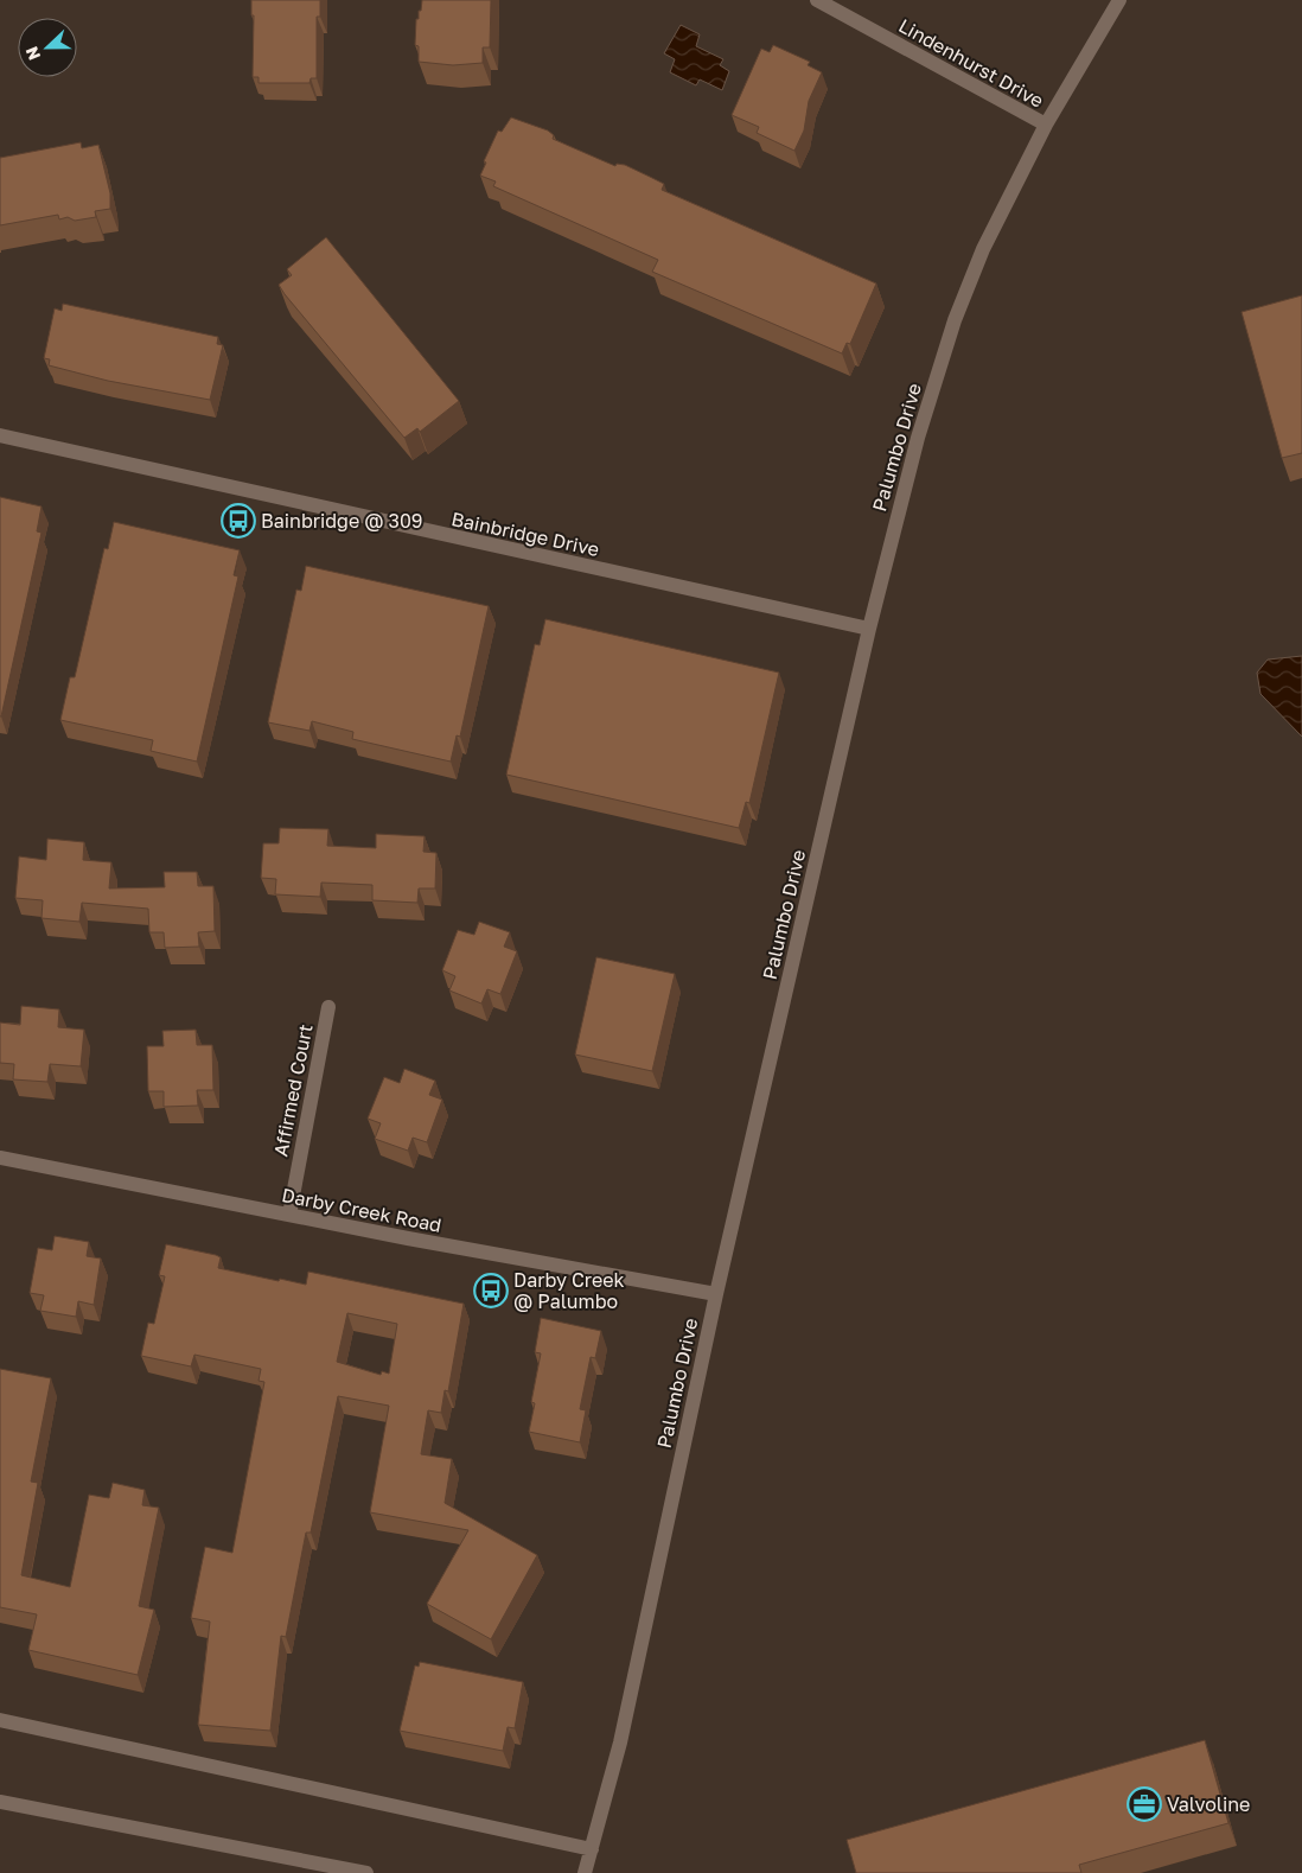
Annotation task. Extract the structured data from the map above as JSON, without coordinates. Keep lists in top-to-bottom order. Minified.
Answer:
{"streets":{"street":["Lindenhurst Drive","Palumbo Drive","Bainbridge Drive","Affirmed Court","Darby Creek Road"]},"crossings":[["Lindenhurst Drive","Palumbo Drive"],["Palumbo Drive","Bainbridge Drive"],["Palumbo Drive","Darby Creek Road"],["Affirmed Court","Darby Creek Road"]],"places":{"bus stop":["Bainbridge @ 309","Darby Creek @ Palumbo"],"office":["Valvoline"]},"north":"left"}
